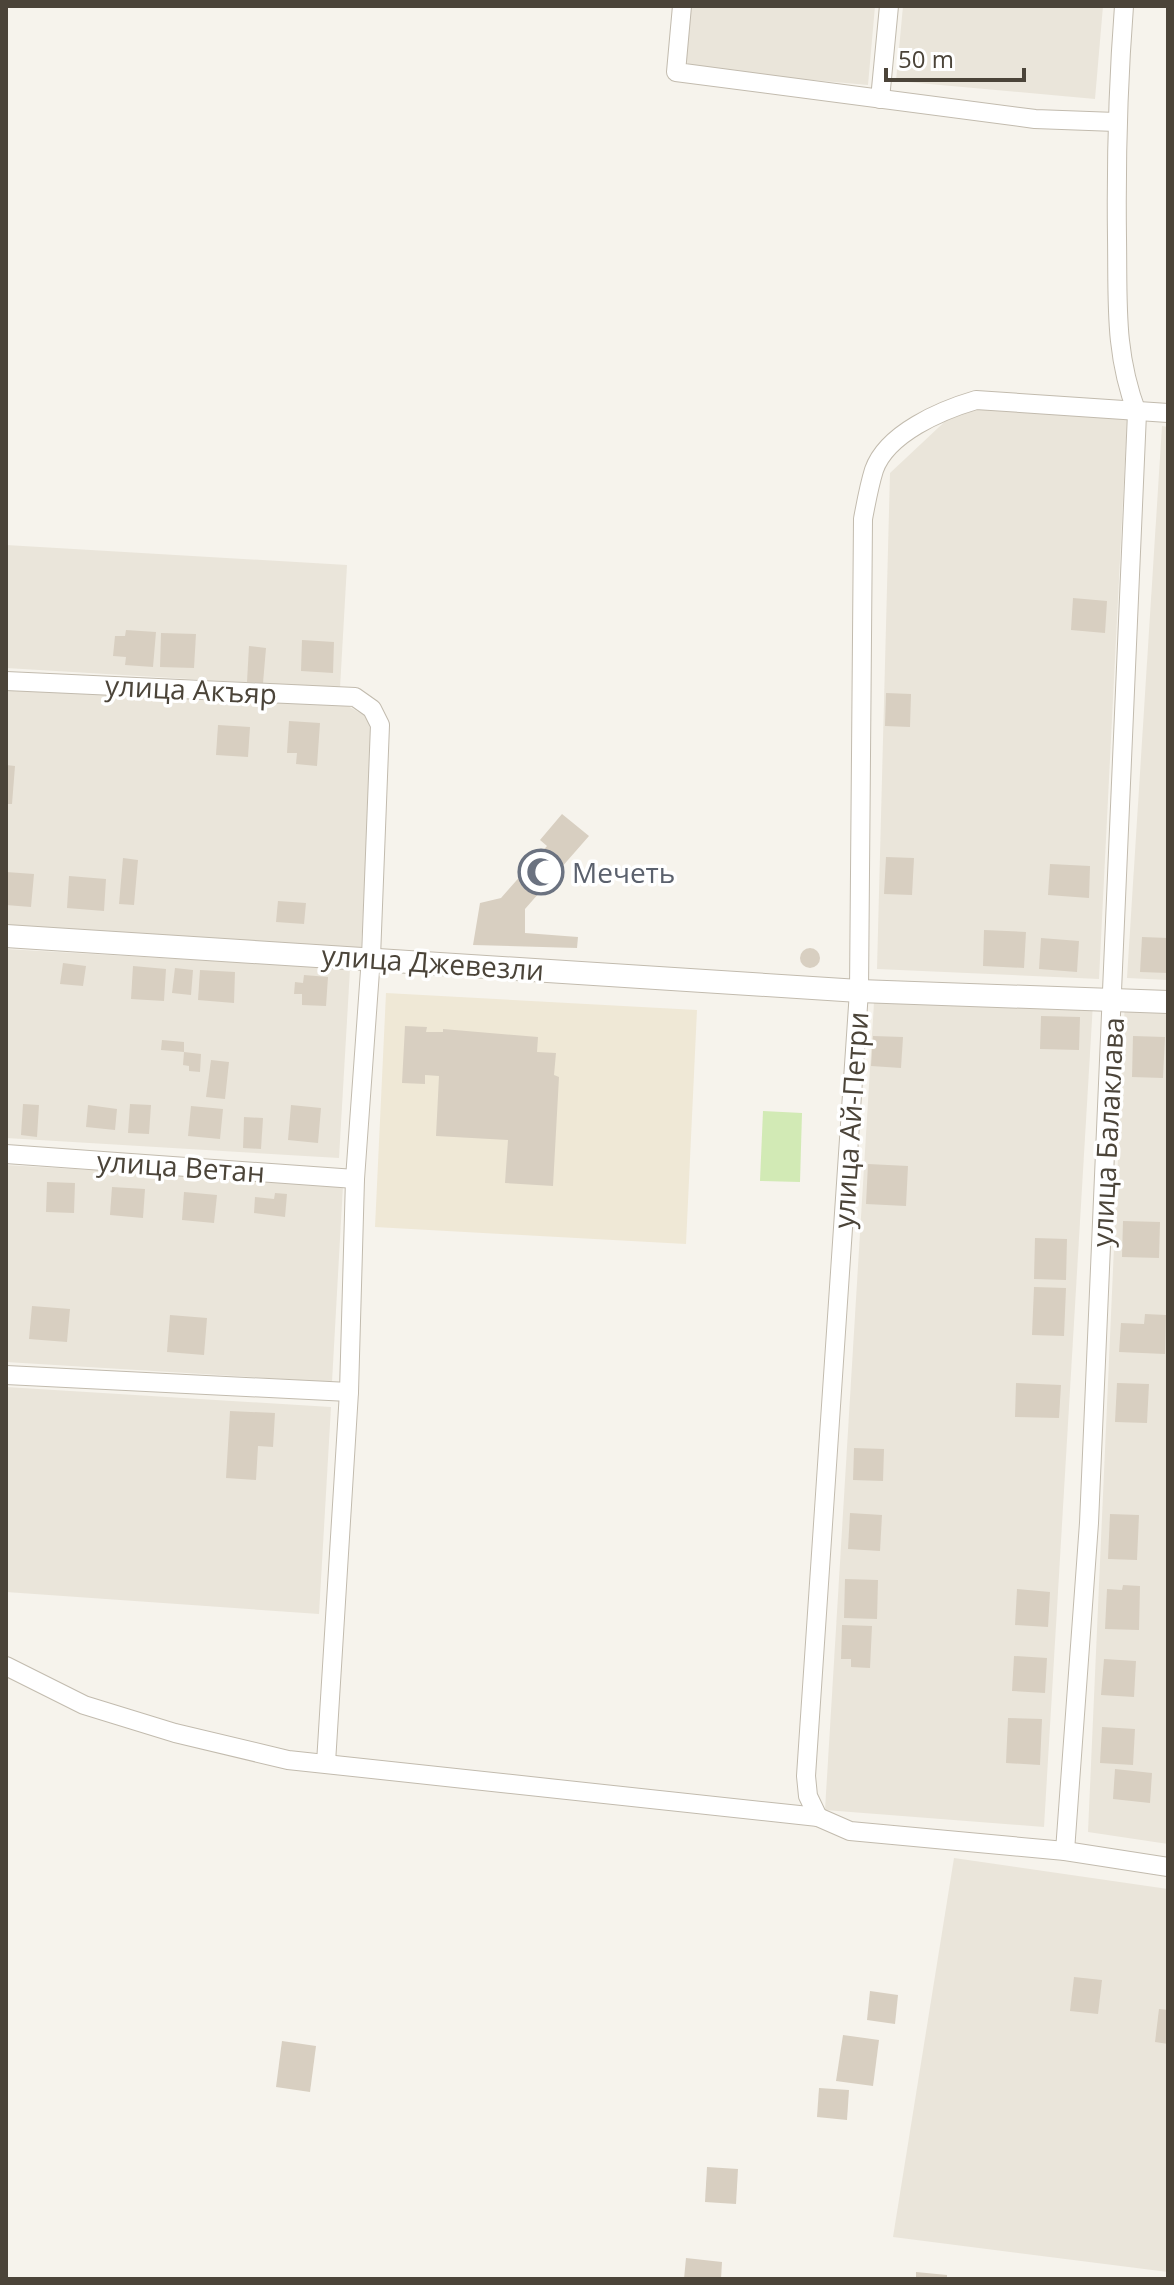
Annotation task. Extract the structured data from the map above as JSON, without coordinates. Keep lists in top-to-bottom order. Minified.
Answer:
{"streets":{"street":["улица Акъяр","улица Джевезли","улица Ай-Петри","улица Балаклава","улица Ветан"]},"crossings":[["улица Акъяр","улица Джевезли"],["улица Джевезли","улица Ай-Петри"],["улица Джевезли","улица Балаклава"],["улица Ай-Петри","улица Балаклава"]],"places":{"mosque":["Мечеть"]},"scale_bar":"50 m"}
